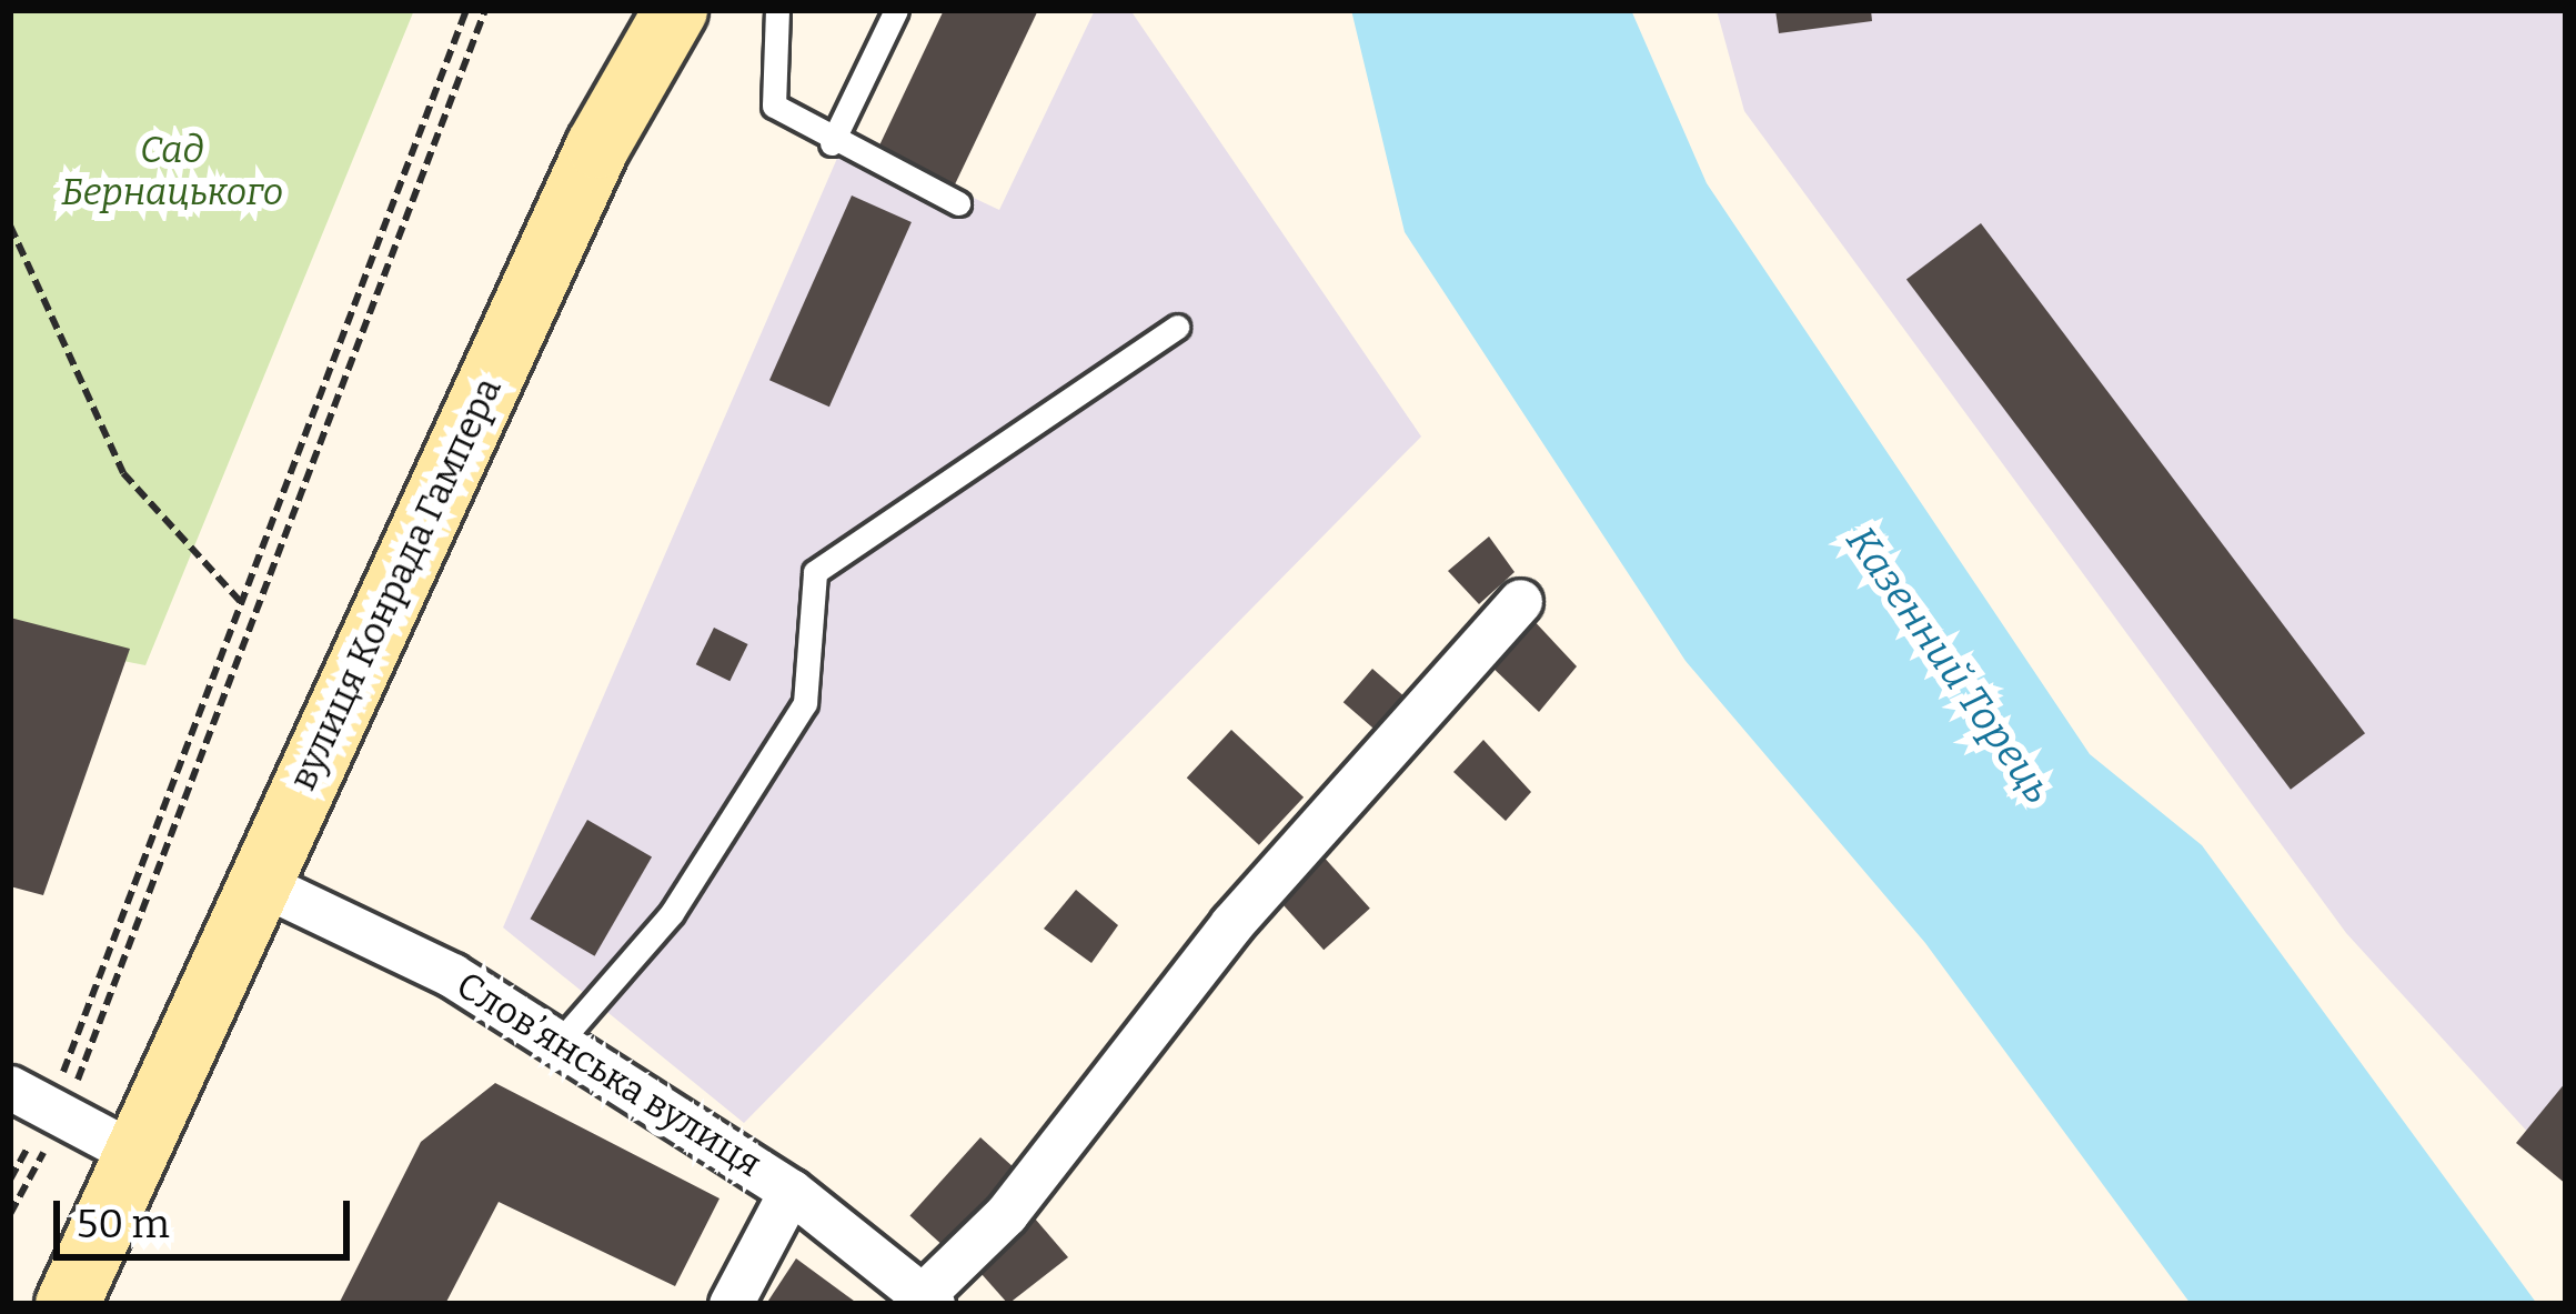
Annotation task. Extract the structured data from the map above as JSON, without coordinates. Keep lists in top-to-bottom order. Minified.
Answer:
{"streets":{"main road":["вулиця Конрада Гампера"],"street":["Слов’янська вулиця"]},"crossings":[["вулиця Конрада Гампера","Слов’янська вулиця"]],"water":["Казенний Торець"],"parks":["Сад Бернацького"],"scale_bar":"50 m"}
